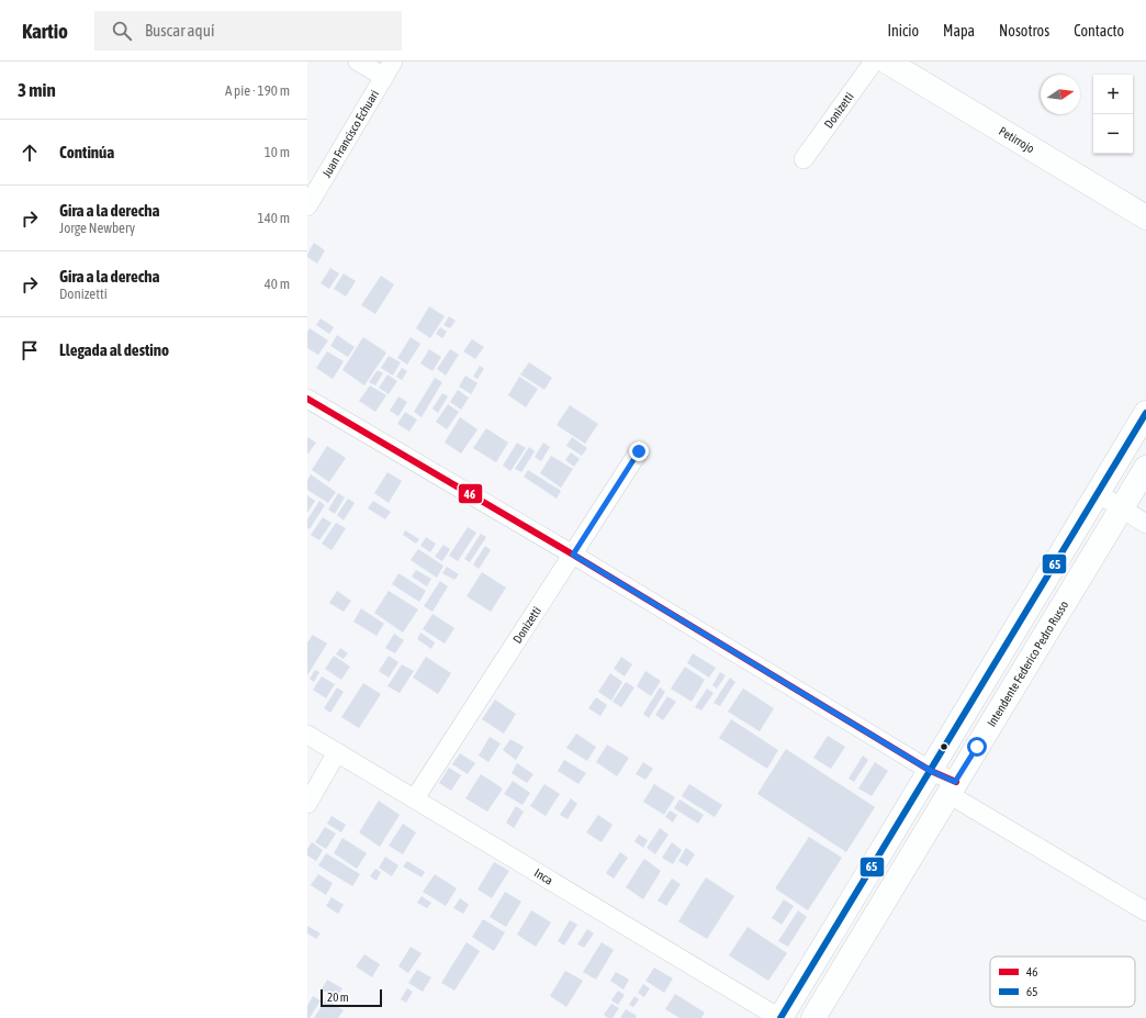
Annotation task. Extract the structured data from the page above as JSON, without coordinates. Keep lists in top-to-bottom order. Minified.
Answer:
{"streets":{"main road":["Petirrojo","Intendente Federico Pedro Russo"],"street":["Donizetti","Juan Francisco Echuari","Inca"]},"crossings":[["Donizetti","Inca"]],"lines":["transit line 46","transit line 65"],"legend":["46","65"],"scale_bar":"20 m","north":"right","page":{"header":"Kartio","search":"Buscar aquí","nav":["Inicio","Mapa","Nosotros","Contacto"],"heading":["3 min","A pie · 190 m"],"map_buttons":["+","−"],"list":[["Continúa","10 m"],["Gira a la derecha","Jorge Newbery","140 m"],["Gira a la derecha","Donizetti","40 m"],"Llegada al destino"],"scale":"20 m"}}
